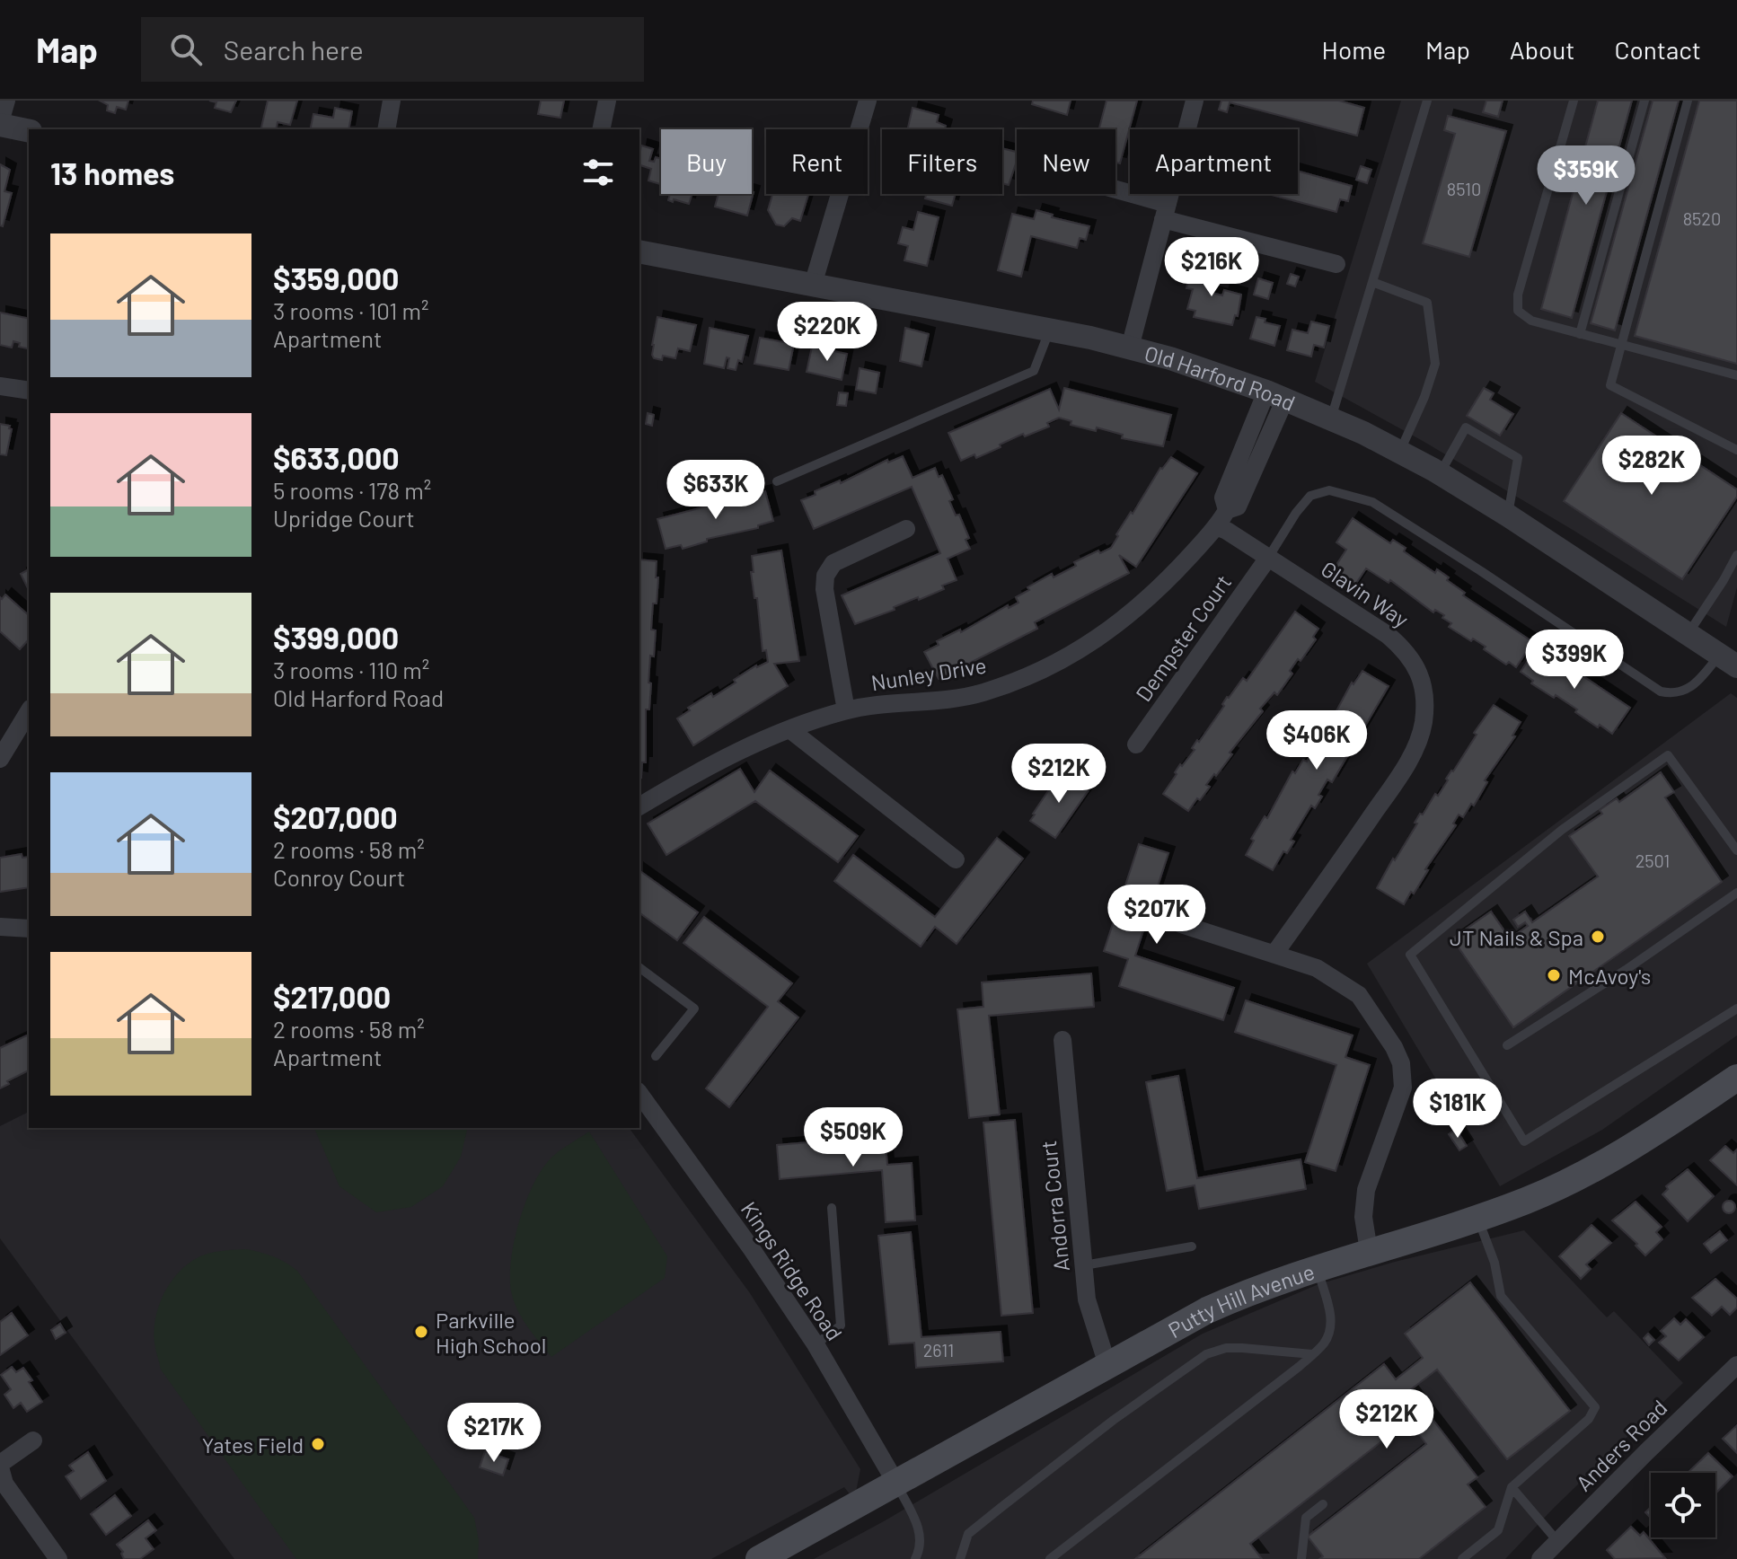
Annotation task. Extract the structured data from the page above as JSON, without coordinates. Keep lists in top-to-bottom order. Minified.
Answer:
{"streets":{"main road":["Putty Hill Avenue"],"street":["Old Harford Road","Glavin Way","Dempster Court","Nunley Drive","Andorra Court","Kings Ridge Road","Anders Road"]},"crossings":[["Old Harford Road","Nunley Drive"],["Glavin Way","Dempster Court"],["Glavin Way","Nunley Drive"],["Andorra Court","Putty Hill Avenue"],["Kings Ridge Road","Putty Hill Avenue"]],"places":["JT Nails & Spa","McAvoy's","Parkville High School","Yates Field"],"house_numbers":["8510","8520","2501","2611"],"page":{"header":"Map","search":"Search here","nav":["Home","Map","About","Contact"],"chip":["Buy","Rent","Filters","New","Apartment"],"heading":"13 homes","price":["$359K","$216K","$220K","$282K","$633K","$399K","$406K","$212K","$207K","$181K","$509K","$212K","$217K"],"list":[{"name":"$359,000","note":"3 rooms · 101 m² · Apartment"},{"name":"$633,000","note":"5 rooms · 178 m² · Upridge Court"},{"name":"$399,000","note":"3 rooms · 110 m² · Old Harford Road"},{"name":"$207,000","note":"2 rooms · 58 m² · Conroy Court"},{"name":"$217,000","note":"2 rooms · 58 m² · Apartment"}]}}
